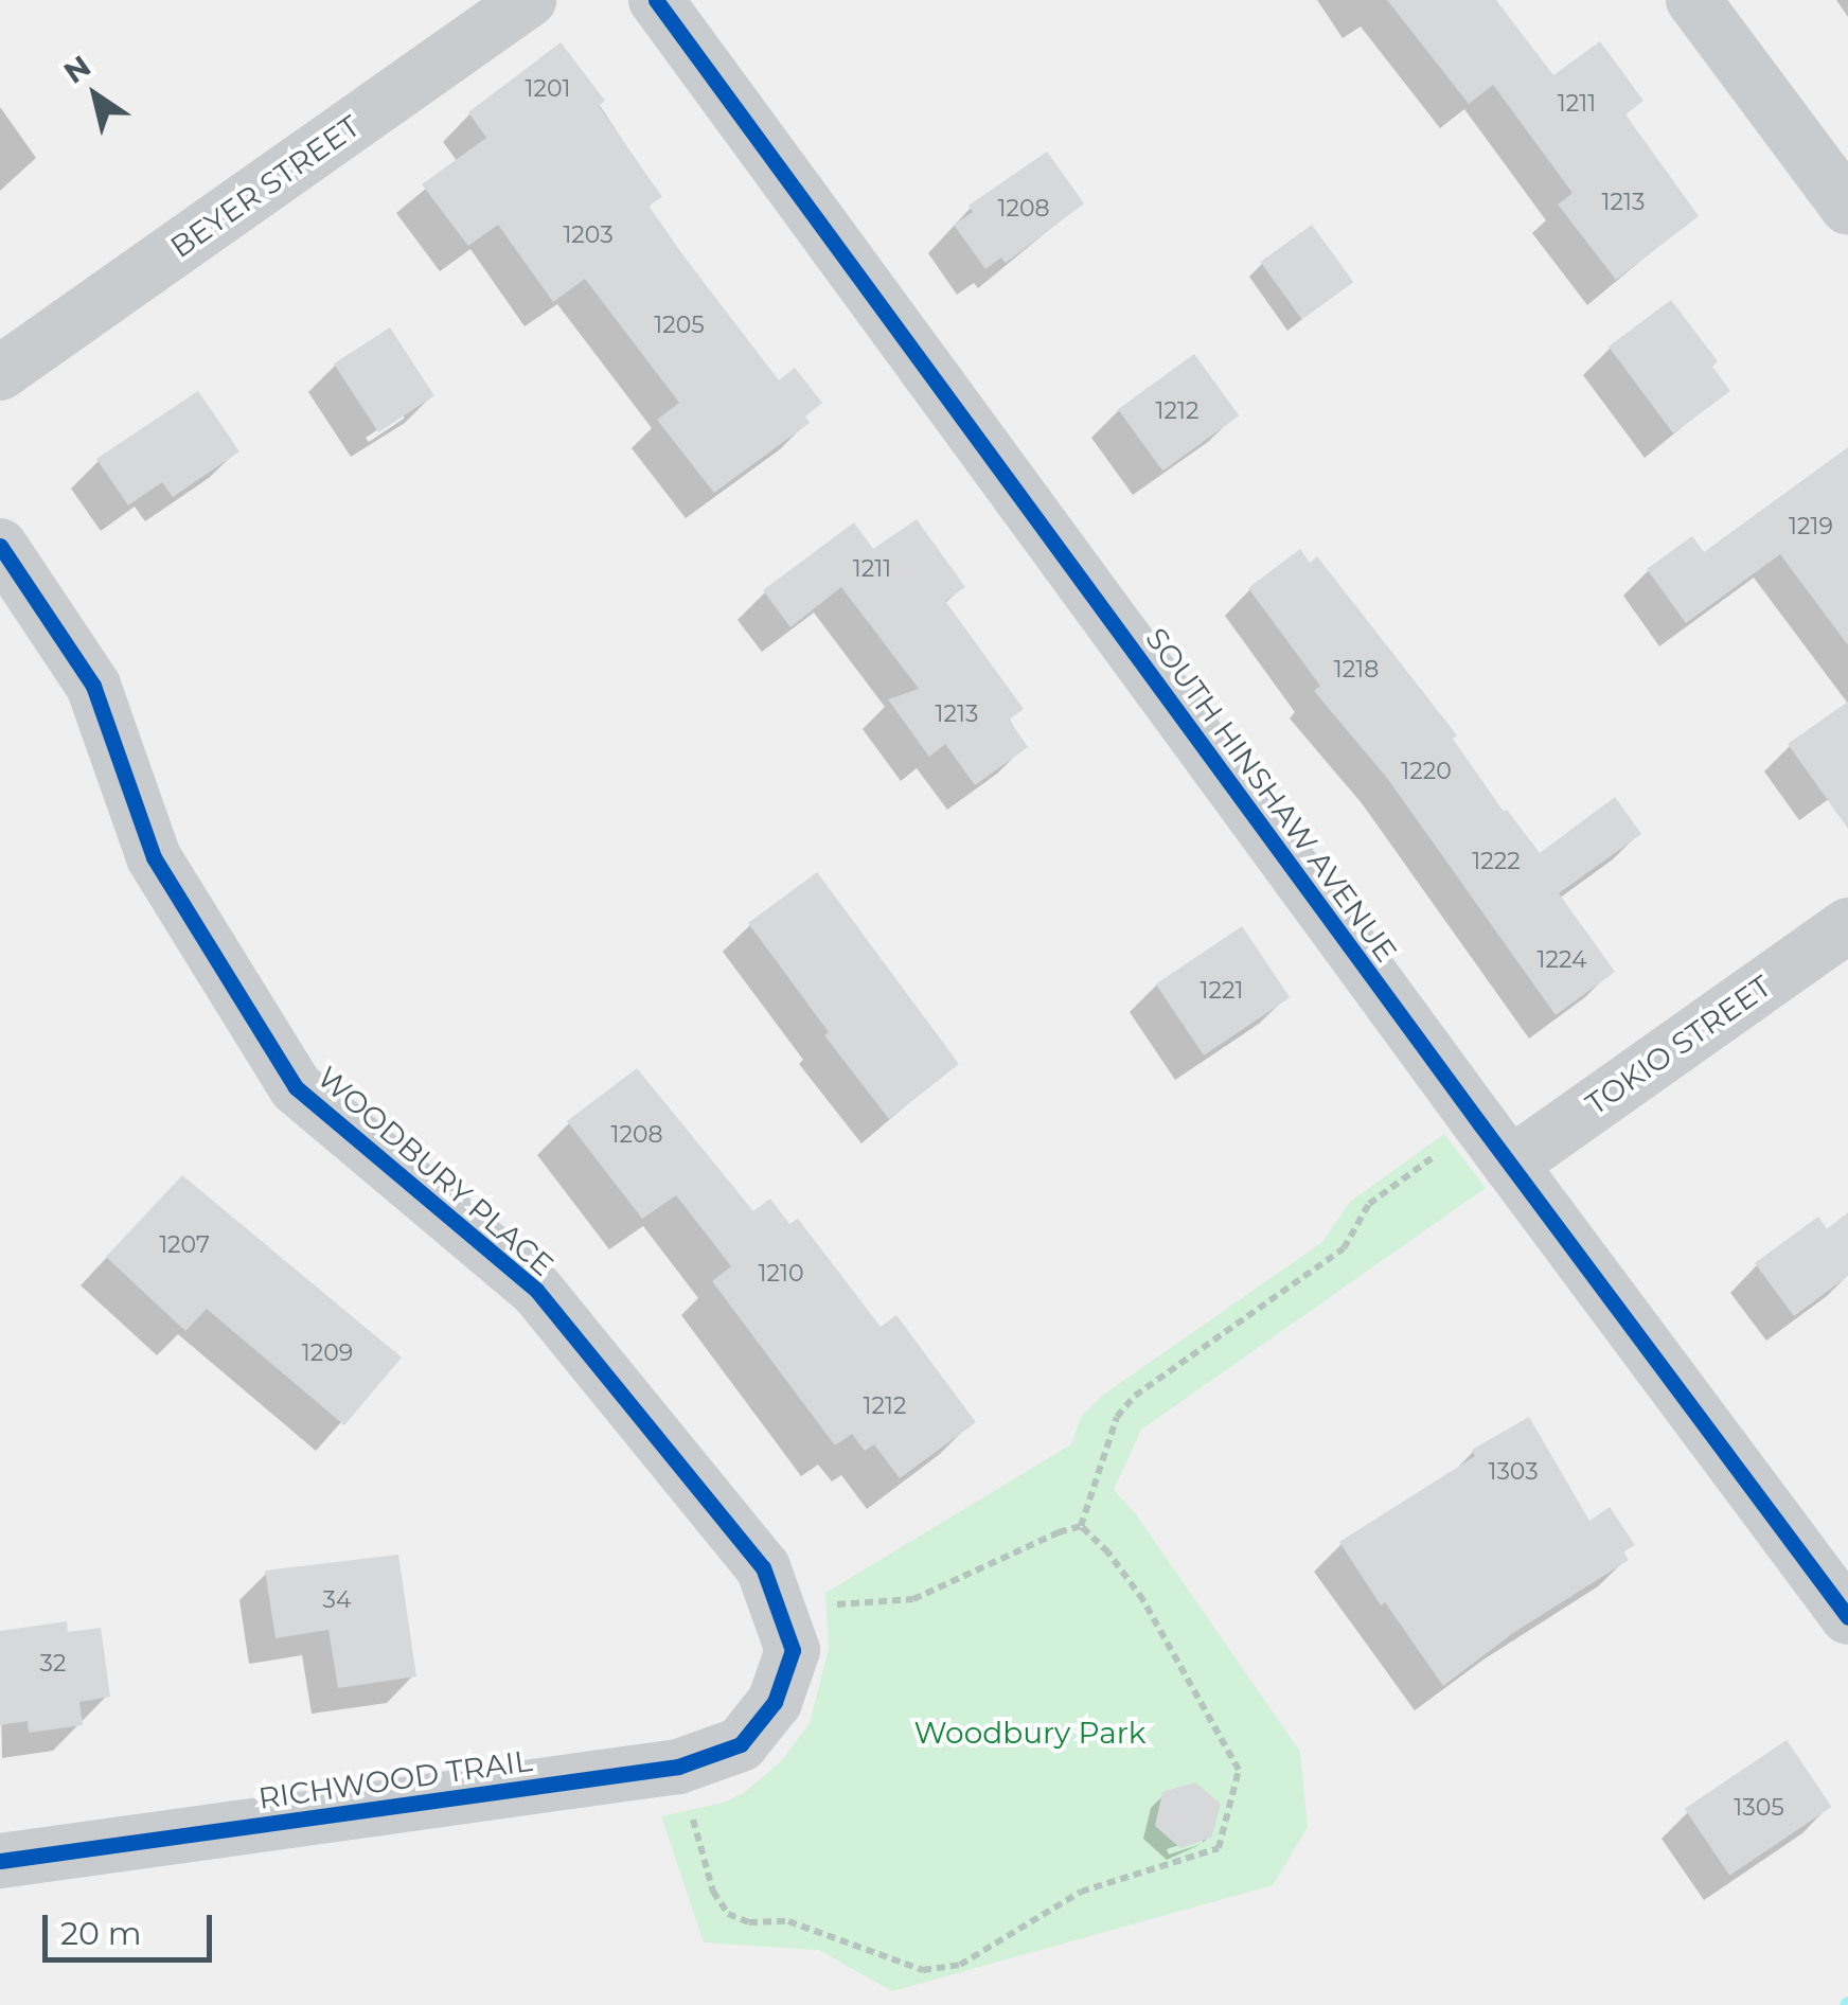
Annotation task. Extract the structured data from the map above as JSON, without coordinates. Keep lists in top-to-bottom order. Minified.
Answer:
{"streets":{"street":["BEYER STREET","SOUTH HINSHAW AVENUE","TOKIO STREET","WOODBURY PLACE","RICHWOOD TRAIL"]},"crossings":[["SOUTH HINSHAW AVENUE","TOKIO STREET"],["WOODBURY PLACE","RICHWOOD TRAIL"]],"parks":["Woodbury Park"],"house_numbers":["1201","1211","1213","1208","1203","1205","1212","1219","1211","1218","1213","1220","1222","1224","1221","1208","1207","1210","1209","1212","1303","34","32","1305"],"scale_bar":"20 m","north":"top left"}
